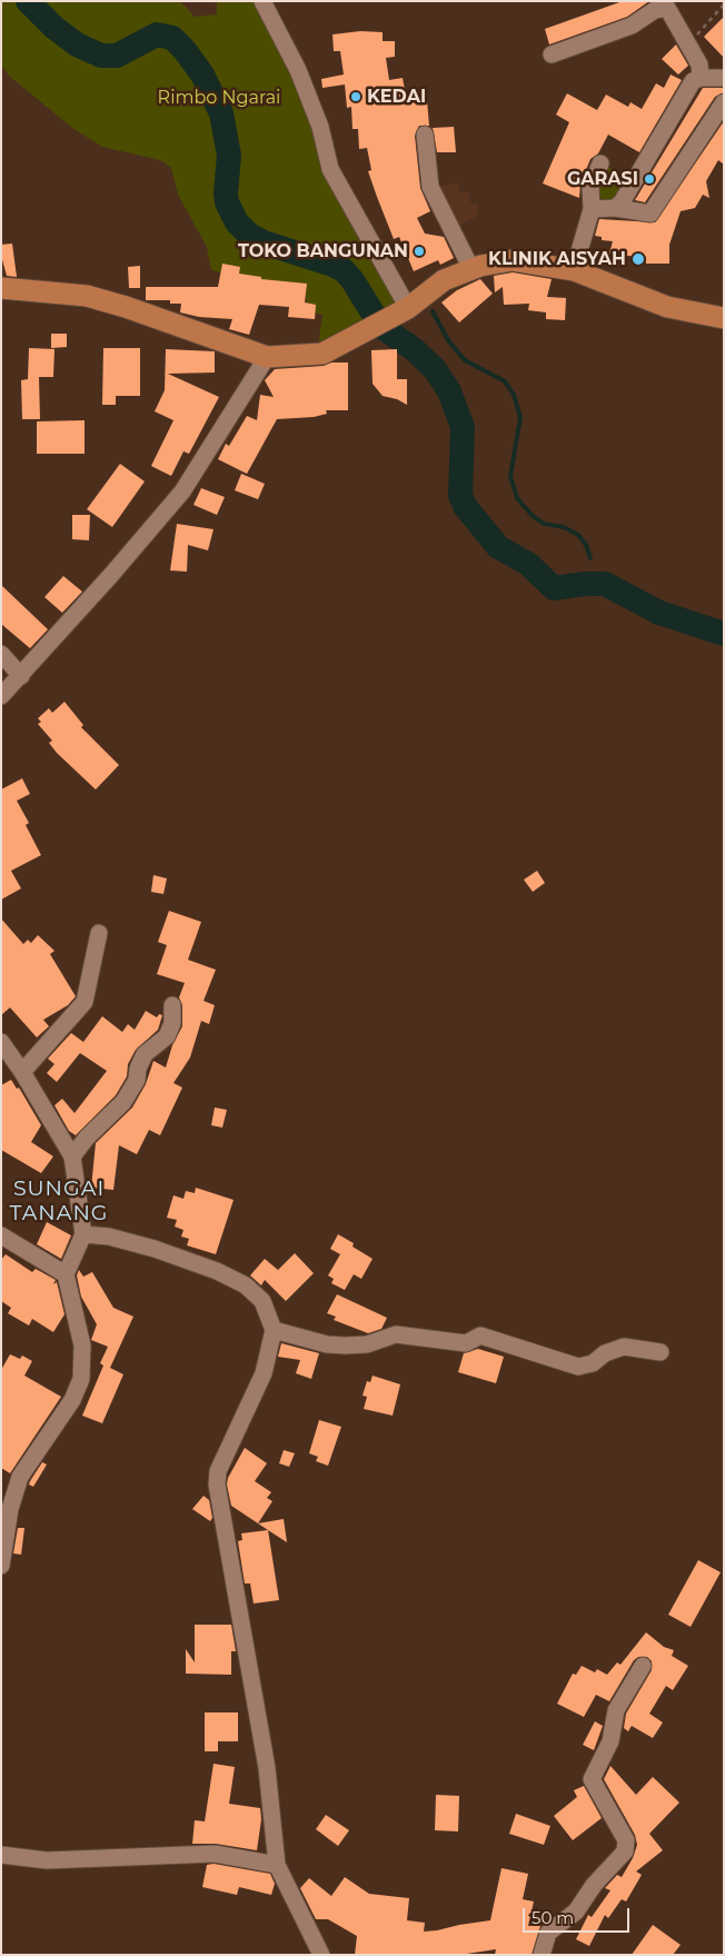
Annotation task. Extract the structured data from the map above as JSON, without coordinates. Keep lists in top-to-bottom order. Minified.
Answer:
{"districts":["SUNGAI TANANG"],"parks":["Rimbo Ngarai"],"places":["KEDAI","GARASI","TOKO BANGUNAN","KLINIK AISYAH"],"scale_bar":"50 m"}
